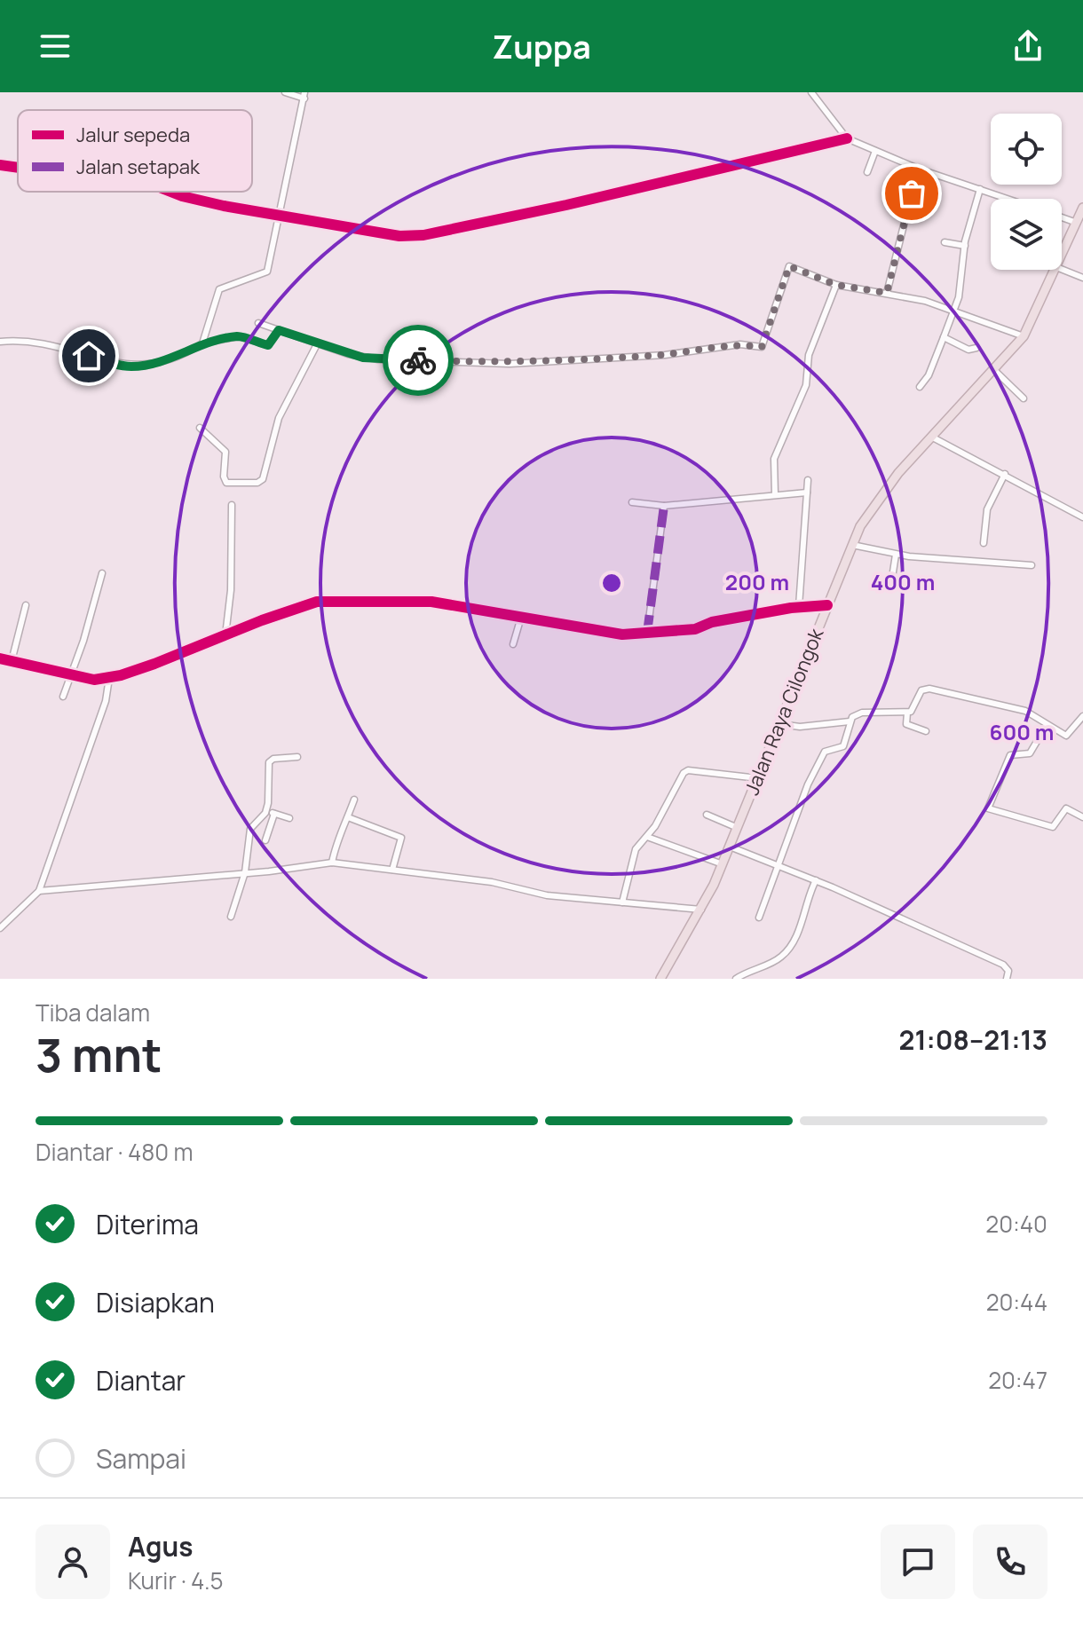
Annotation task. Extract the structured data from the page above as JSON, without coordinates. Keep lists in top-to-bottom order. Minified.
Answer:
{"streets":{"highway":["Jalan Raya Cilongok"]},"legend":["Jalur sepeda","Jalan setapak"],"page":{"header":"Zuppa","heading":["3 mnt","Tiba dalam","21:08–21:13"],"panel":["Agus","Kurir · 4.5"],"bar":"Diantar · 480 m","list":[["Diterima","20:40"],["Disiapkan","20:44"],["Diantar","20:47"],"Sampai"]},"rings":["200 m","400 m","600 m"]}
